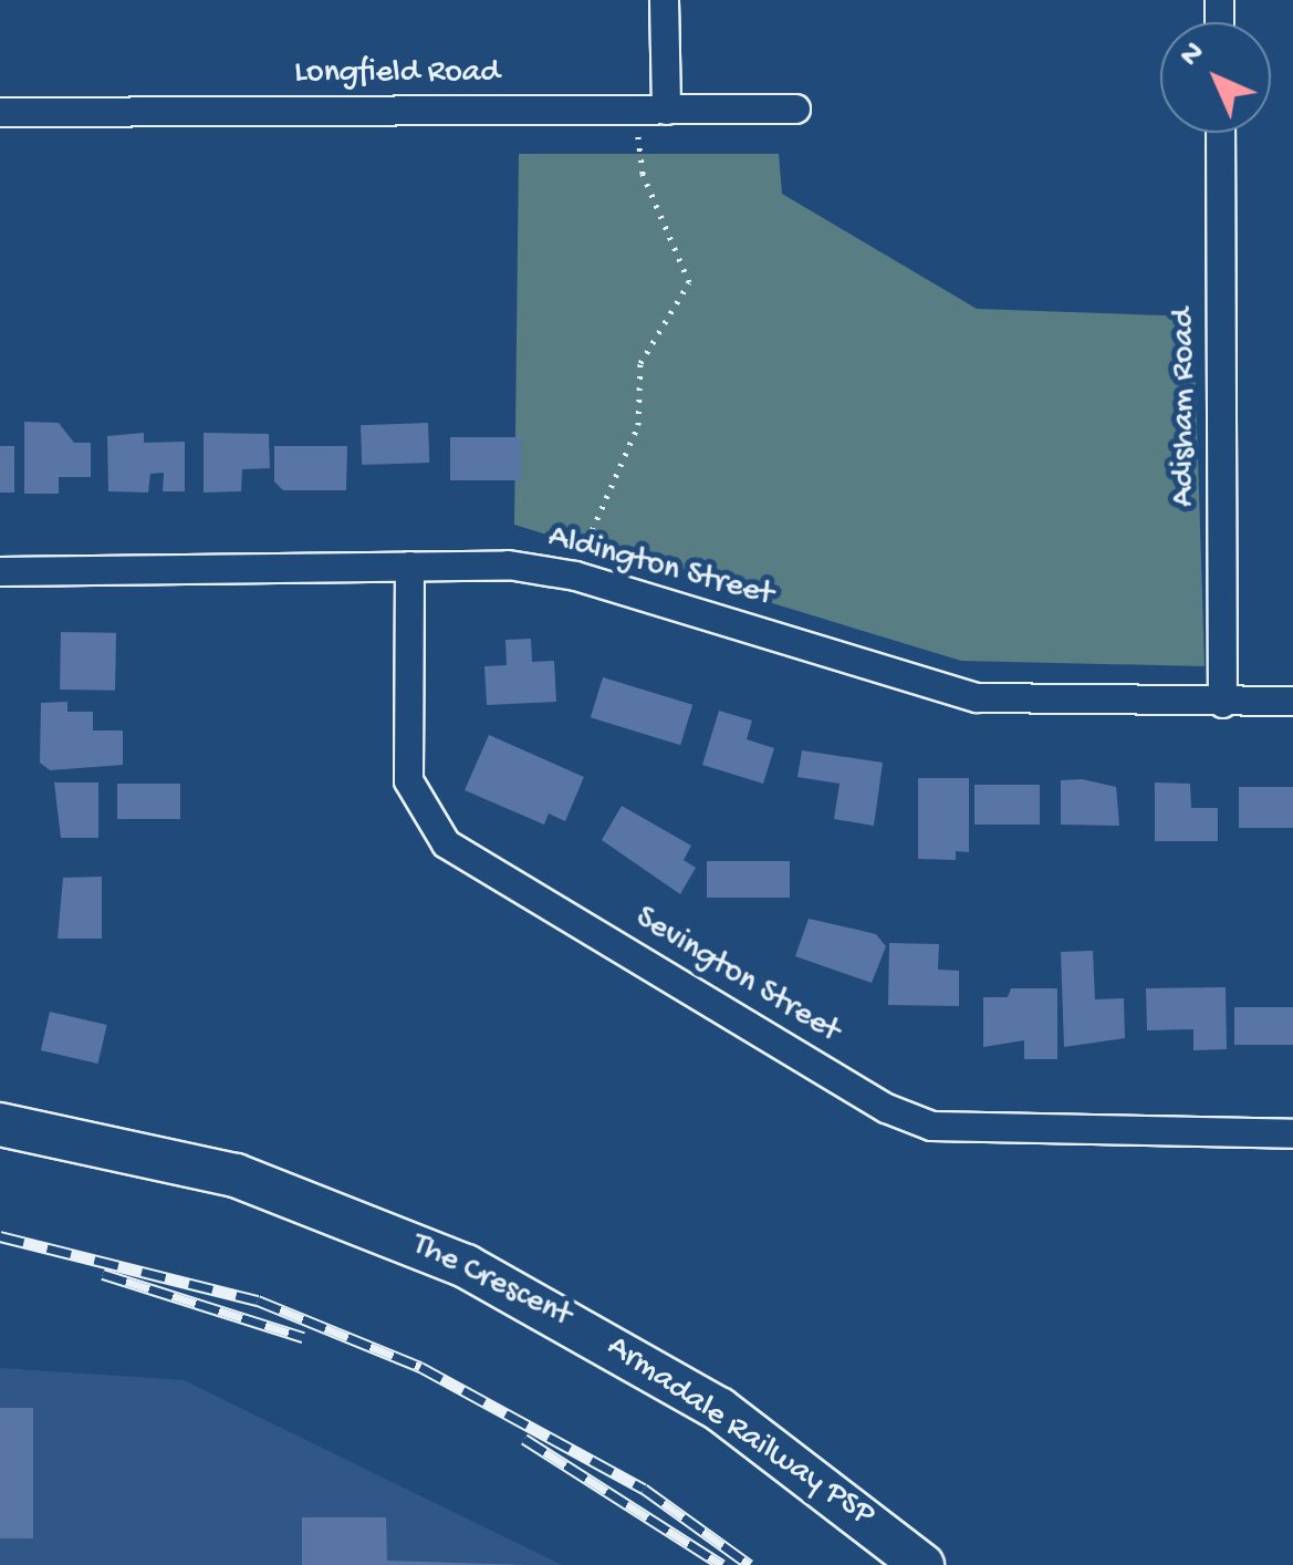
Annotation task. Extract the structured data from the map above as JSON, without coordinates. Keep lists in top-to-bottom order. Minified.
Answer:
{"streets":{"main road":["The Crescent"],"street":["Longfield Road","Adisham Road","Aldington Street","Sevington Street"]},"crossings":[["Adisham Road","Aldington Street"],["Aldington Street","Sevington Street"]],"north":"top left"}
